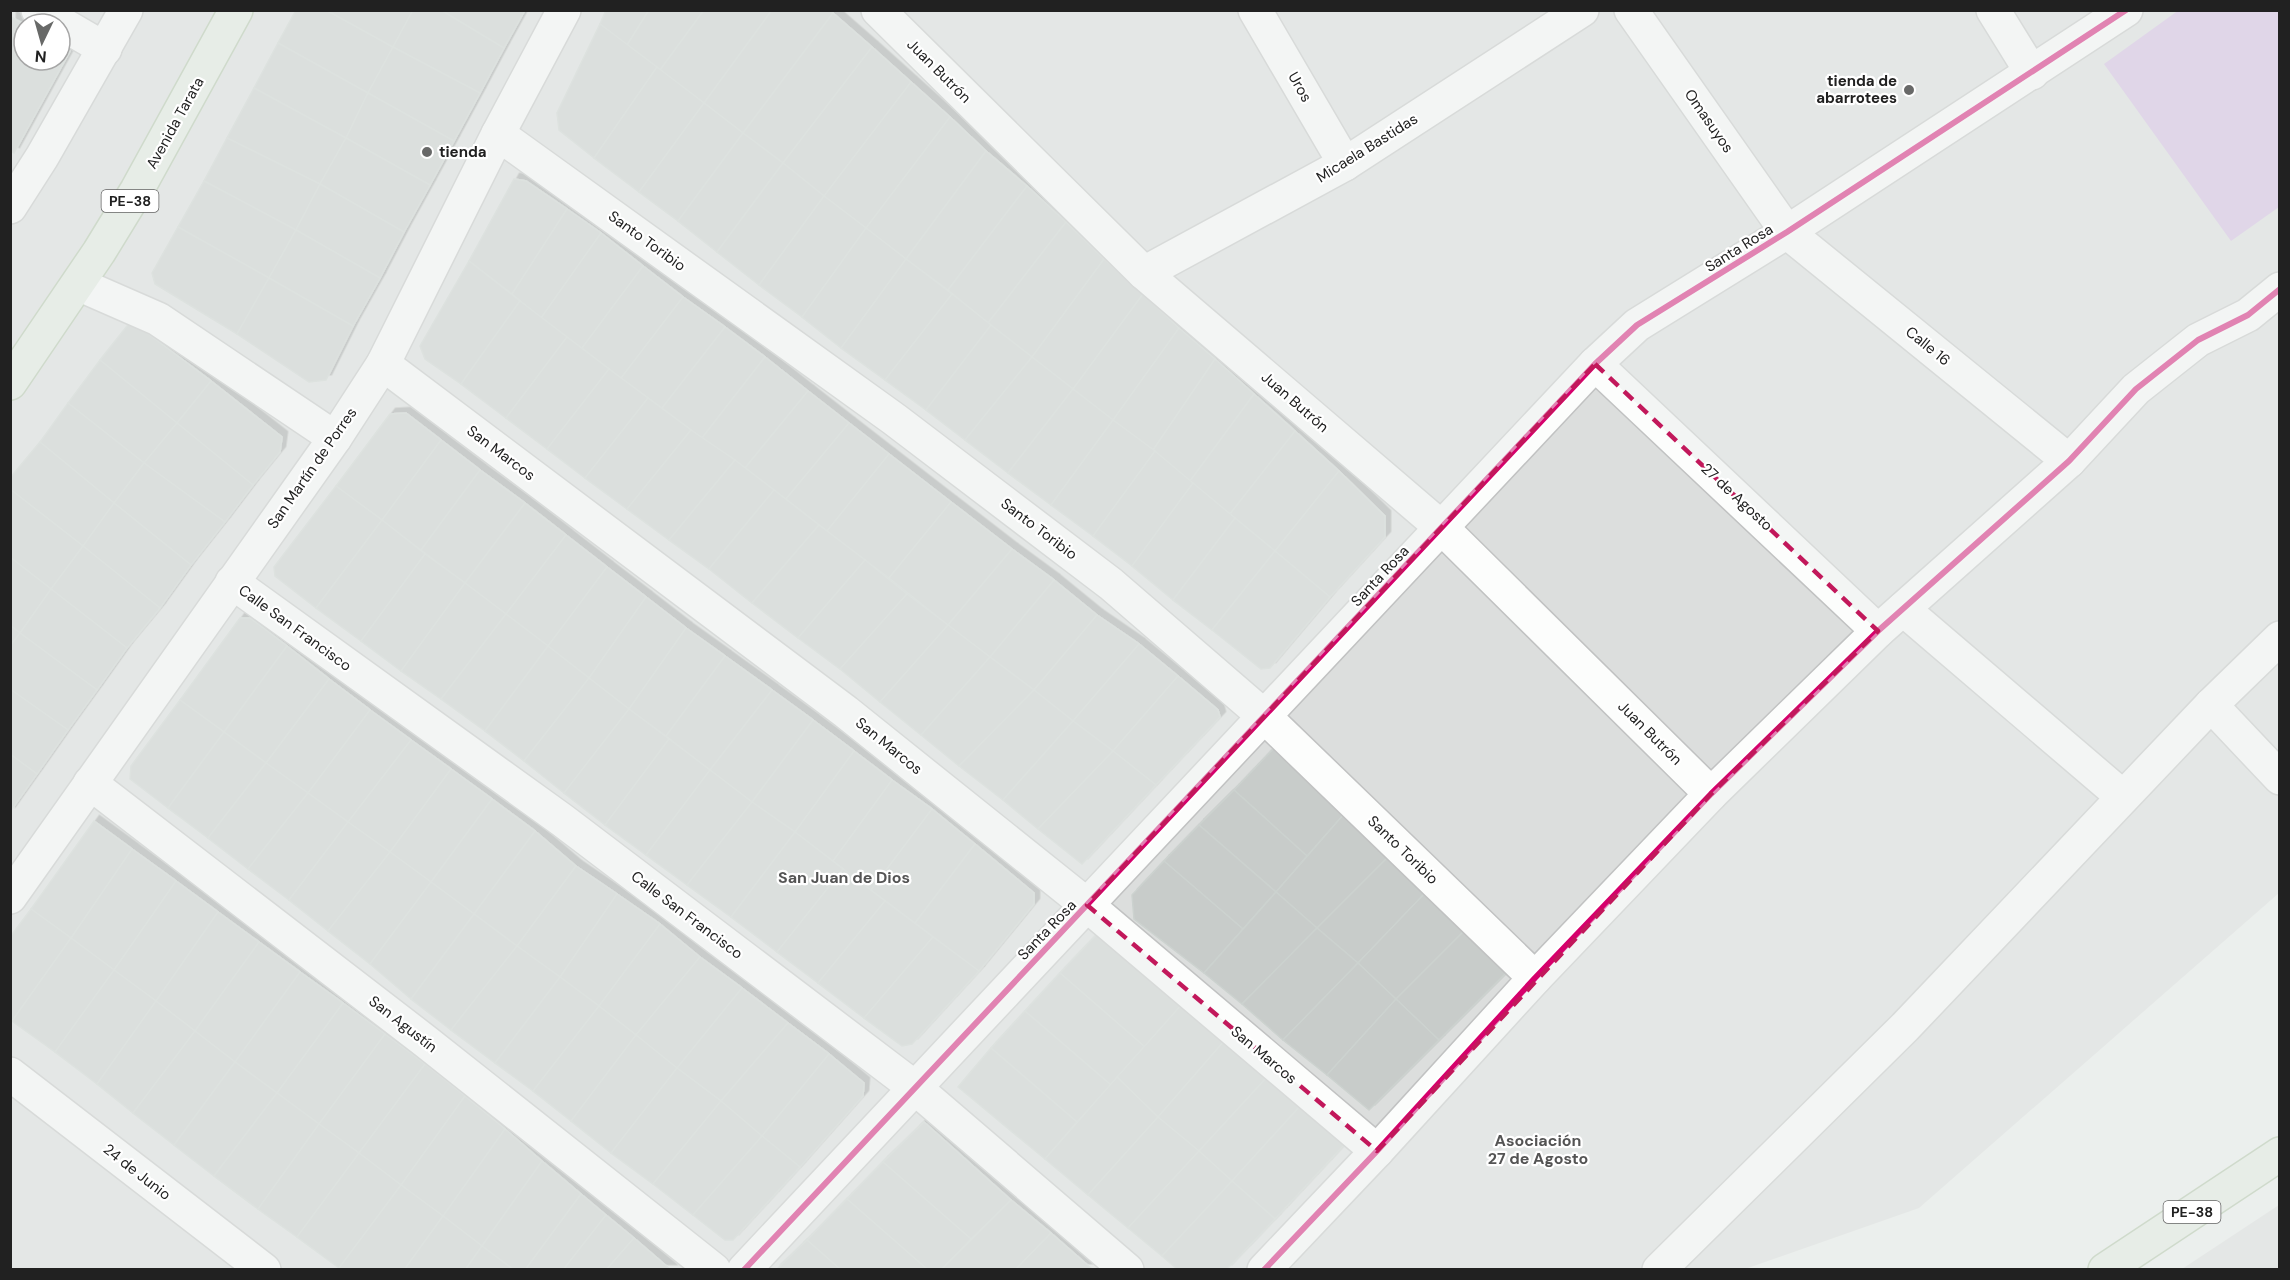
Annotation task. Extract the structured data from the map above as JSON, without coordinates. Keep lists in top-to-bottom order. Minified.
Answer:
{"streets":{"highway":["Avenida Tarata","PE-38"],"street":["Juan Butrón","Uros","Omasuyos","Micaela Bastidas","Santo Toribio","Santa Rosa","Calle 16","San Marcos","San Martín de Porres","27 de Agosto","Calle San Francisco","San Agustín","24 de Junio"]},"crossings":[["Juan Butrón","Micaela Bastidas"],["Juan Butrón","Santa Rosa"],["Uros","Micaela Bastidas"],["Omasuyos","Santa Rosa"],["Omasuyos","Calle 16"],["Santo Toribio","Santa Rosa"],["Santo Toribio","San Martín de Porres"],["Santa Rosa","Calle 16"],["Santa Rosa","San Marcos"],["Santa Rosa","27 de Agosto"],["Santa Rosa","Calle San Francisco"],["San Marcos","San Martín de Porres"],["San Martín de Porres","Calle San Francisco"],["San Martín de Porres","San Agustín"]],"districts":["San Juan de Dios","Asociación 27 de Agosto"],"places":["tienda de abarrotees","tienda"],"north":"bottom"}
